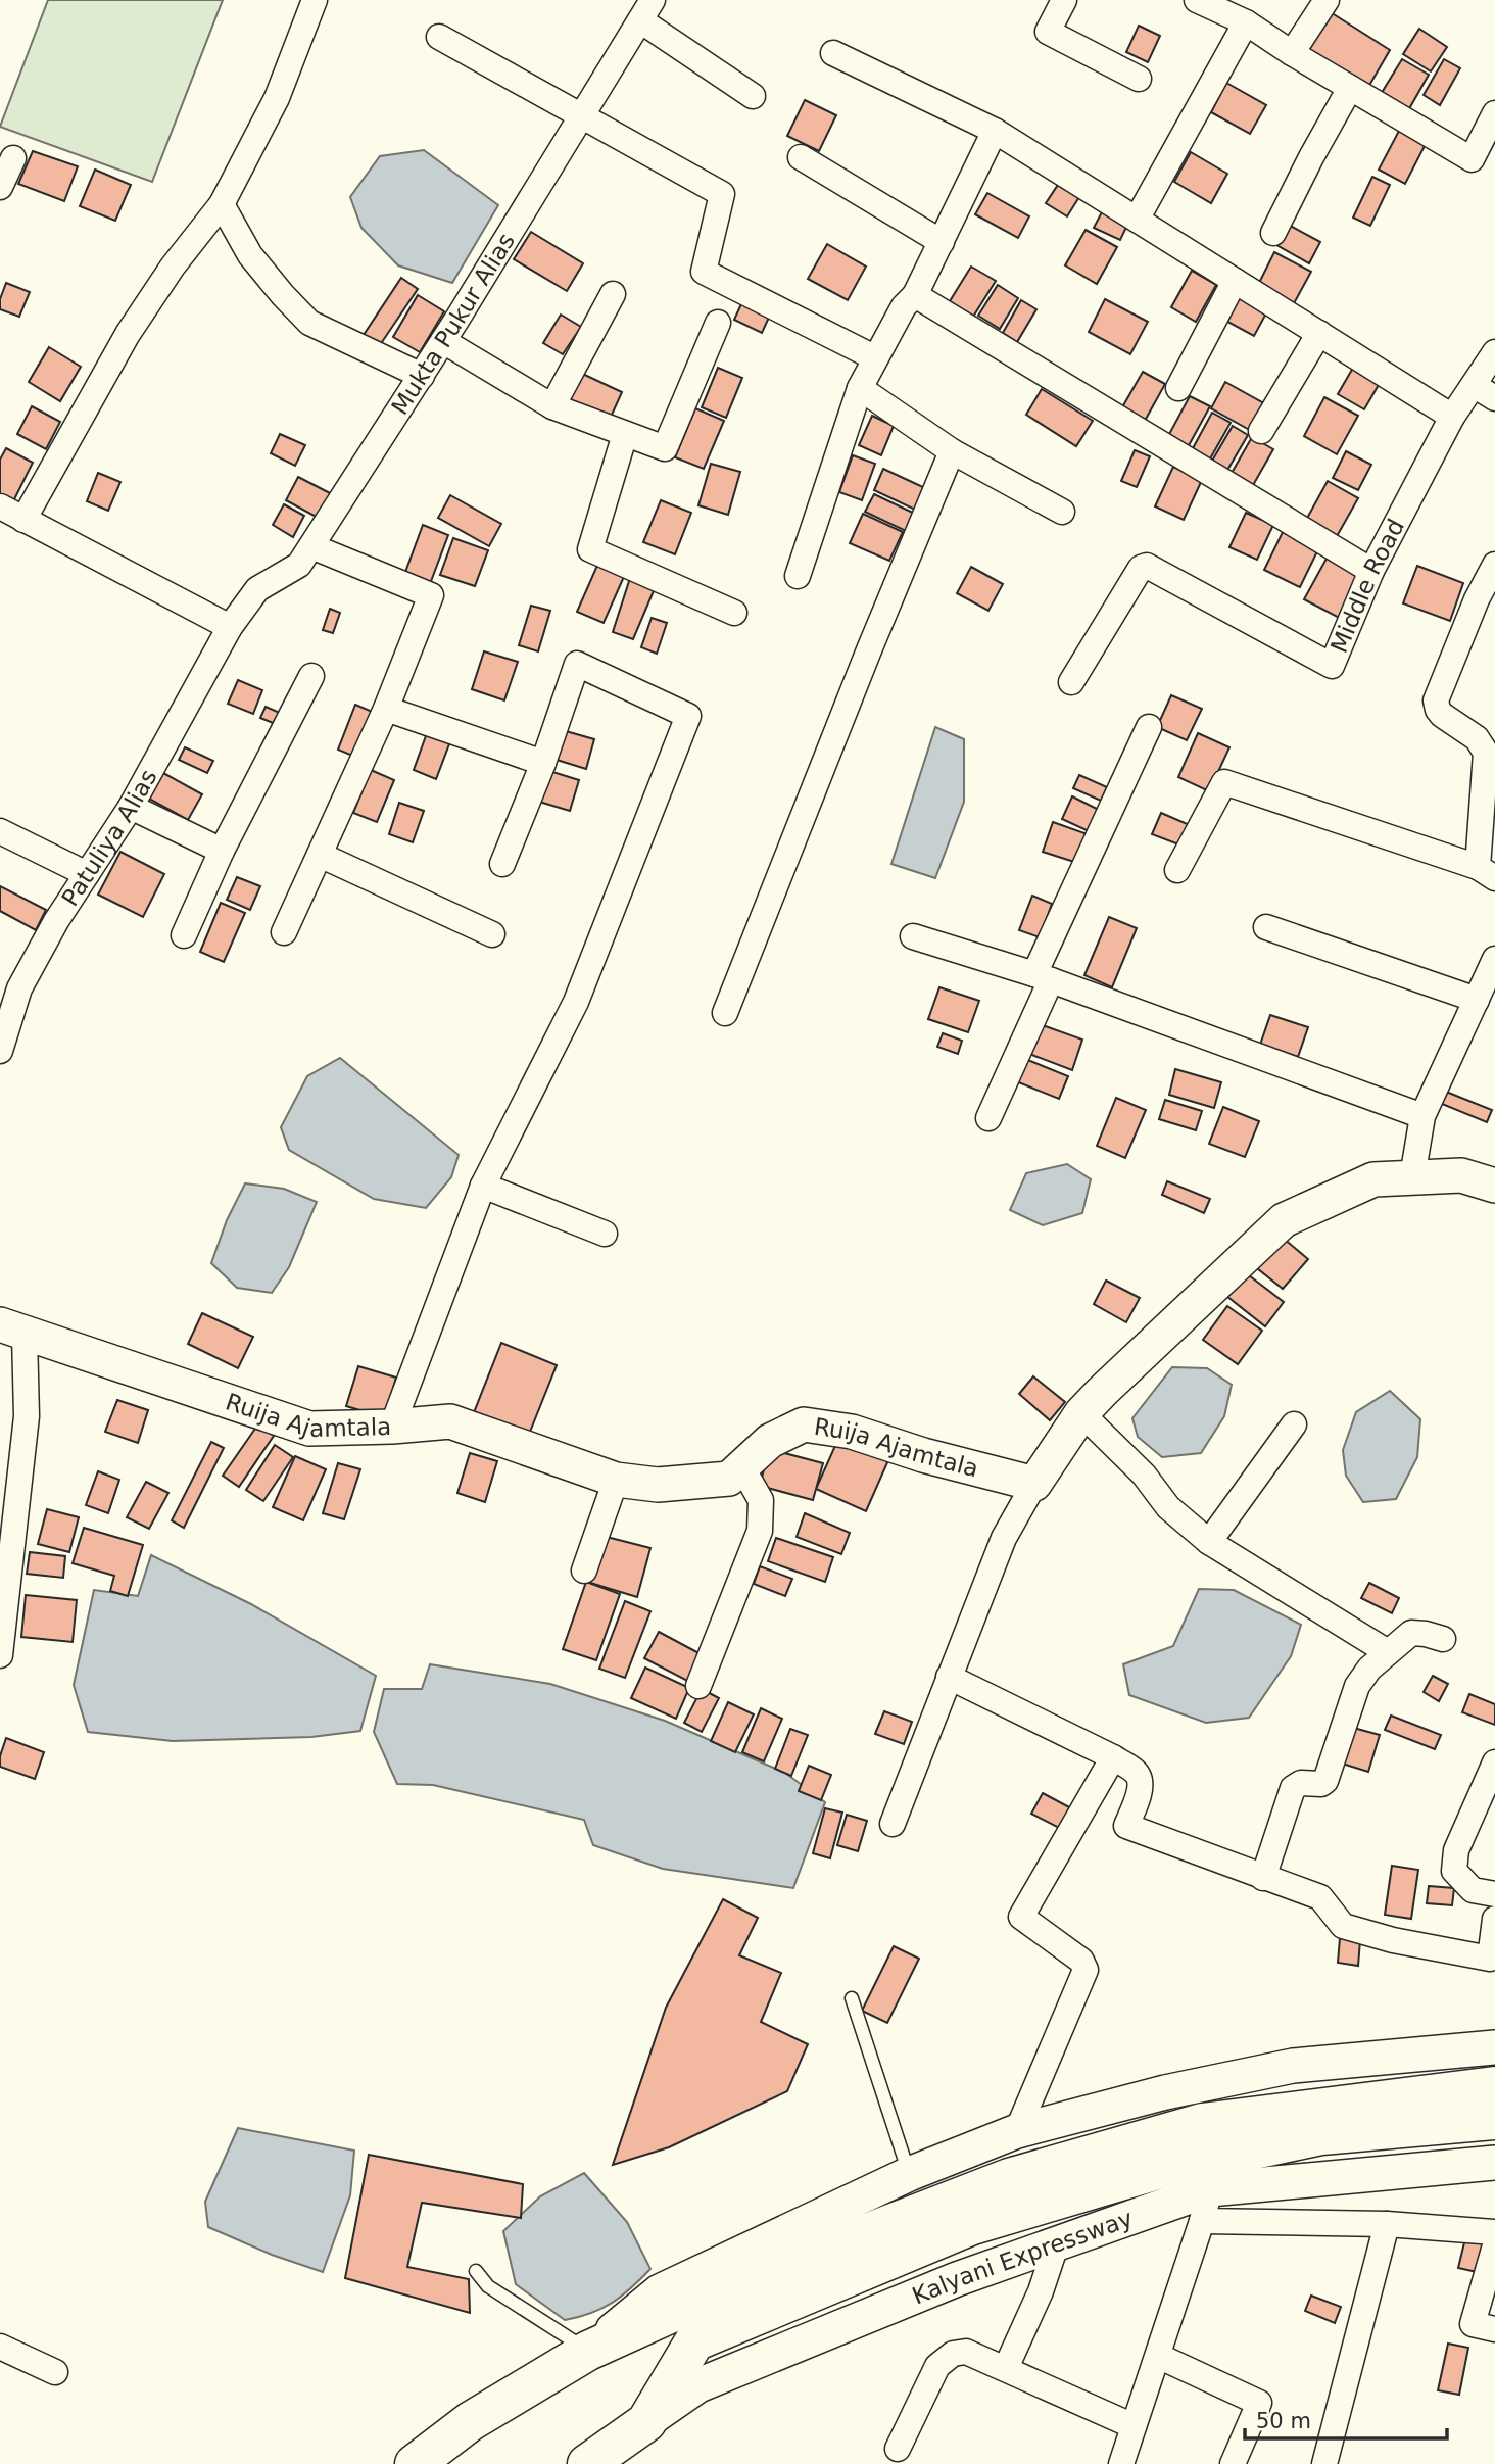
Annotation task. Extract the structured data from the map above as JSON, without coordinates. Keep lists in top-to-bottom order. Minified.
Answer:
{"streets":{"highway":["Kalyani Expressway"],"street":["Mukta Pukur Alias","Middle Road","Patuliya Alias","Ruija Ajamtala"]},"crossings":[["Mukta Pukur Alias","Patuliya Alias"]],"scale_bar":"50 m"}
